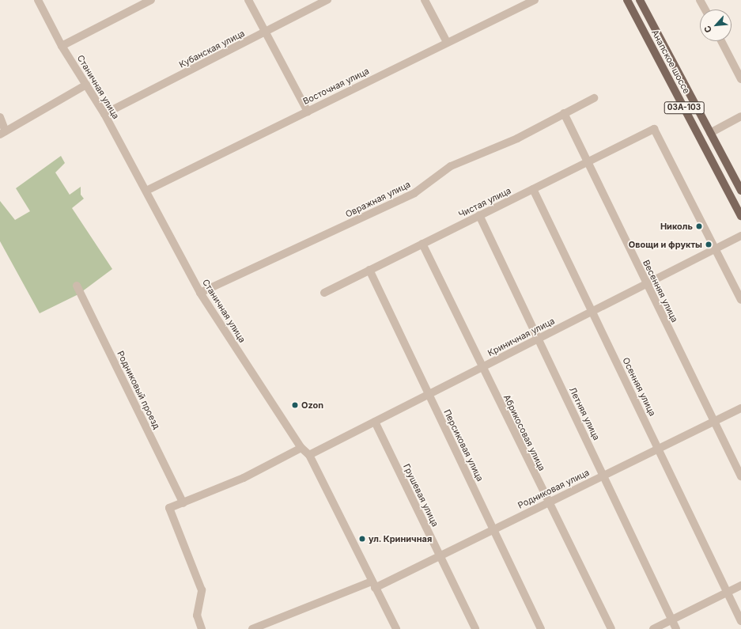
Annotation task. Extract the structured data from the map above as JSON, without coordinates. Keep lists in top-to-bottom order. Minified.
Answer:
{"streets":{"main road":["Анапское шоссе","03А-103"],"street":["Кубанская улица","Восточная улица","Станичная улица","Овражная улица","Чистая улица","Весенняя улица","Криничная улица","Осенняя улица","Родниковый проезд","Летняя улица","Абрикосовая улица","Персиковая улица","Родниковая улица","Грушевая улица"]},"crossings":[["Кубанская улица","Станичная улица"],["Восточная улица","Станичная улица"],["Станичная улица","Овражная улица"],["Станичная улица","Криничная улица"],["Станичная улица","Родниковая улица"],["Овражная улица","Весенняя улица"],["Чистая улица","Весенняя улица"],["Чистая улица","Криничная улица"],["Чистая улица","Осенняя улица"],["Чистая улица","Летняя улица"],["Чистая улица","Абрикосовая улица"],["Чистая улица","Персиковая улица"],["Весенняя улица","Криничная улица"],["Весенняя улица","Родниковая улица"],["Криничная улица","Осенняя улица"],["Криничная улица","Летняя улица"],["Криничная улица","Абрикосовая улица"],["Криничная улица","Персиковая улица"],["Криничная улица","Грушевая улица"],["Осенняя улица","Родниковая улица"],["Летняя улица","Родниковая улица"],["Абрикосовая улица","Родниковая улица"],["Персиковая улица","Родниковая улица"],["Родниковая улица","Грушевая улица"]],"places":["Николь","Овощи и фрукты","Ozon","ул. Криничная"],"north":"bottom left"}
